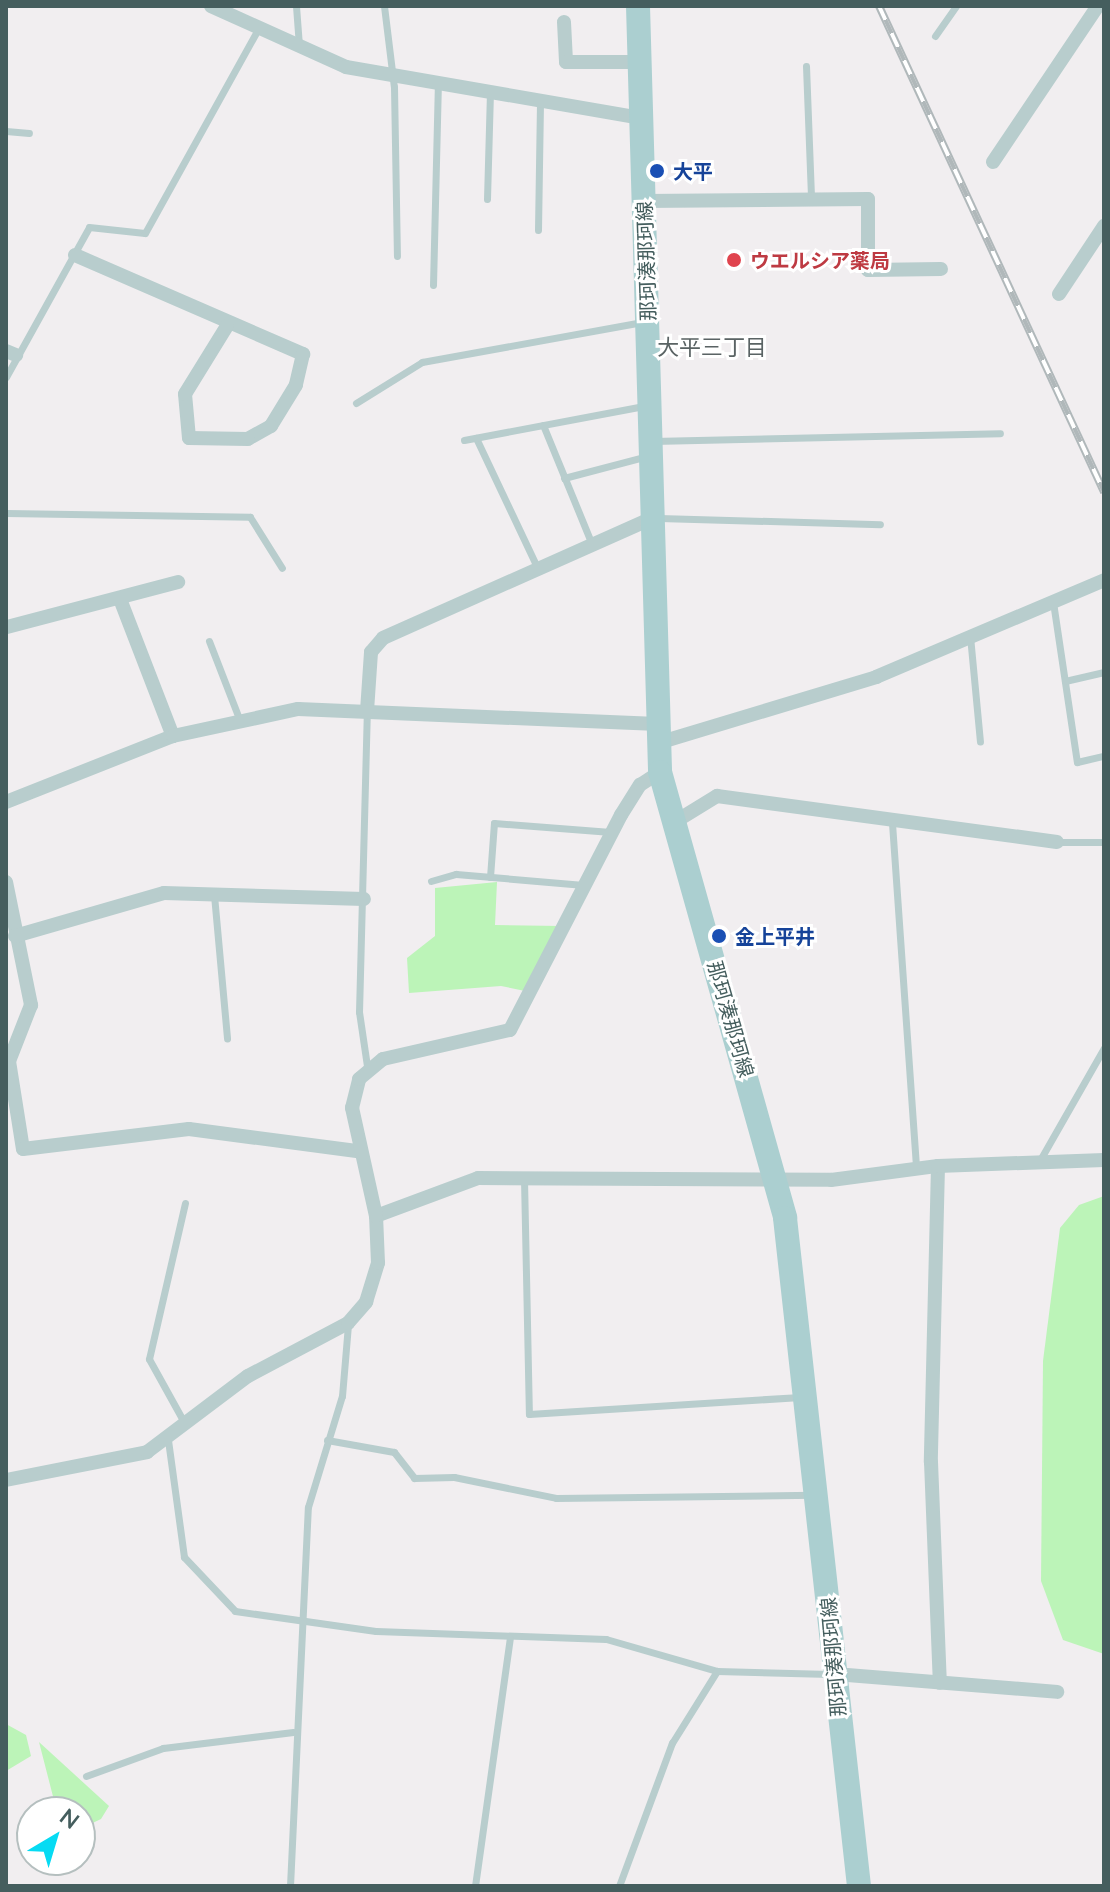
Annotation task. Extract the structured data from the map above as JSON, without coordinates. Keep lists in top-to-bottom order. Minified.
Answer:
{"streets":{"main road":["那珂湊那珂線"]},"districts":["大平三丁目"],"places":["大平","ウエルシア薬局","金上平井"],"north":"top right"}
